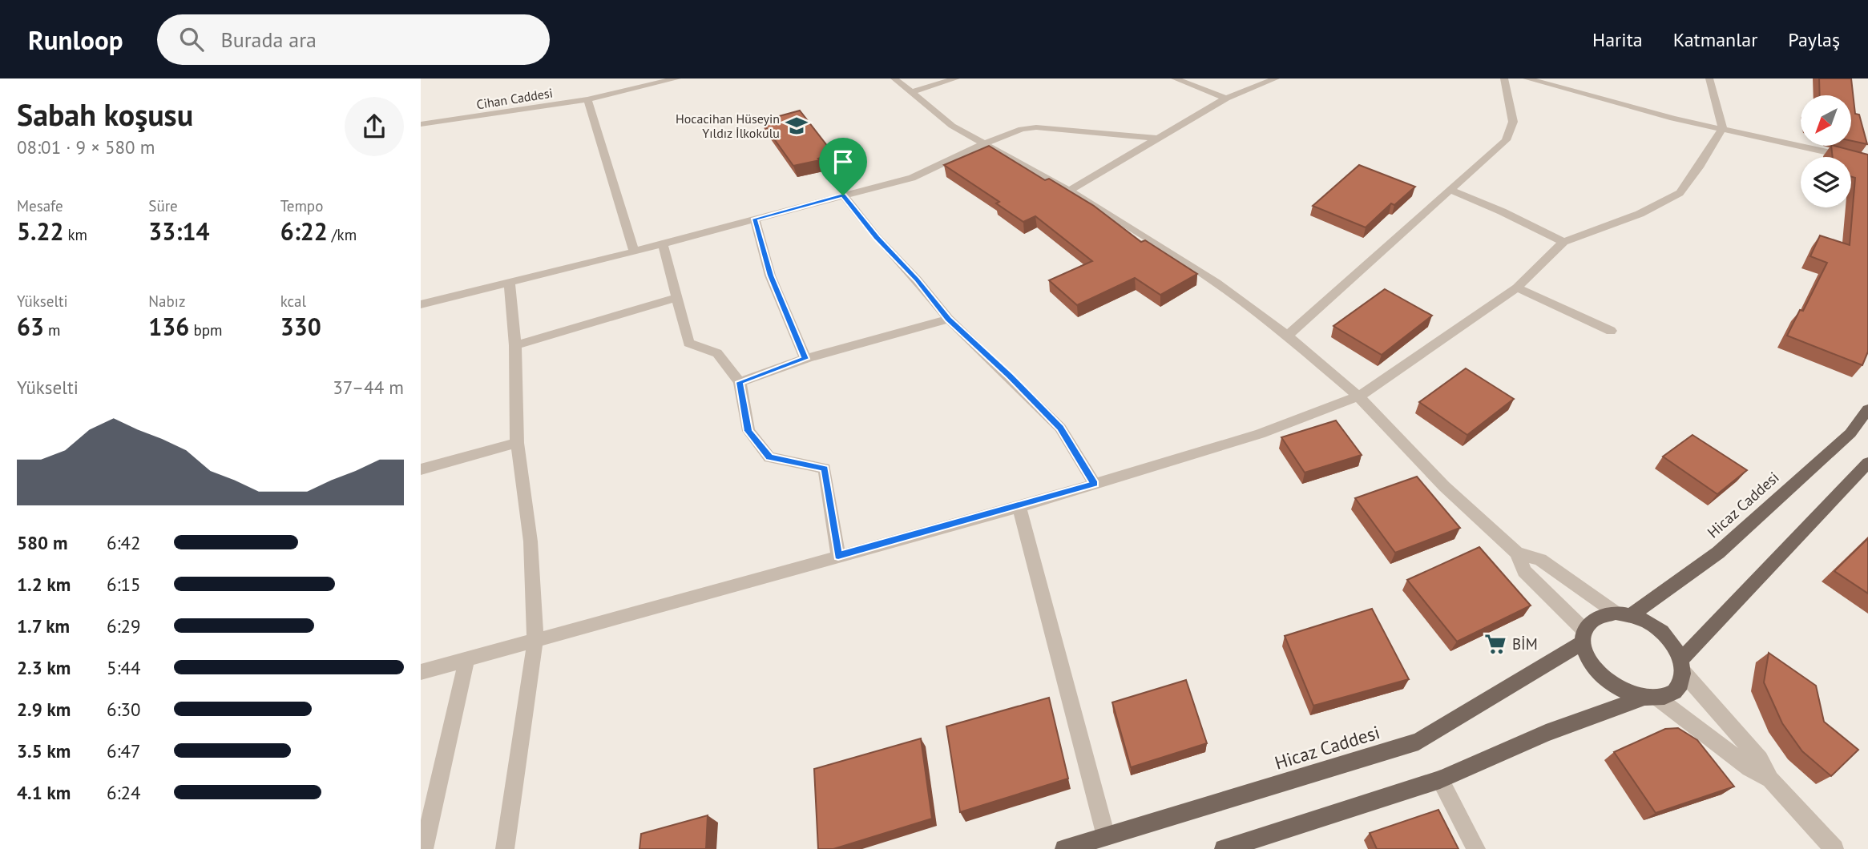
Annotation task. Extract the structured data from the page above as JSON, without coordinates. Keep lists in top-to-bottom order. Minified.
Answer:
{"streets":{"main road":["Hicaz Caddesi"],"street":["Cihan Caddesi"]},"places":{"school or university":["Hocacihan Hüseyin Yıldız İlkokulu"],"supermarket":["BİM"]},"north":"bottom left","page":{"header":"Runloop","search":"Burada ara","nav":["Harita","Katmanlar","Paylaş"],"heading":["Sabah koşusu","08:01 · 9 × 580 m"],"stats":[["Mesafe","5.22 km"],["Süre","33:14"],["Tempo","6:22 /km"],["Yükselti","63 m"],["Nabız","136 bpm"],["kcal","330"]],"chart":["Yükselti","37–44 m"],"list":[{"name":"580 m","note":"6:42"},{"name":"1.2 km","note":"6:15"},{"name":"1.7 km","note":"6:29"},{"name":"2.3 km","note":"5:44"},{"name":"2.9 km","note":"6:30"},{"name":"3.5 km","note":"6:47"},{"name":"4.1 km","note":"6:24"}]}}
